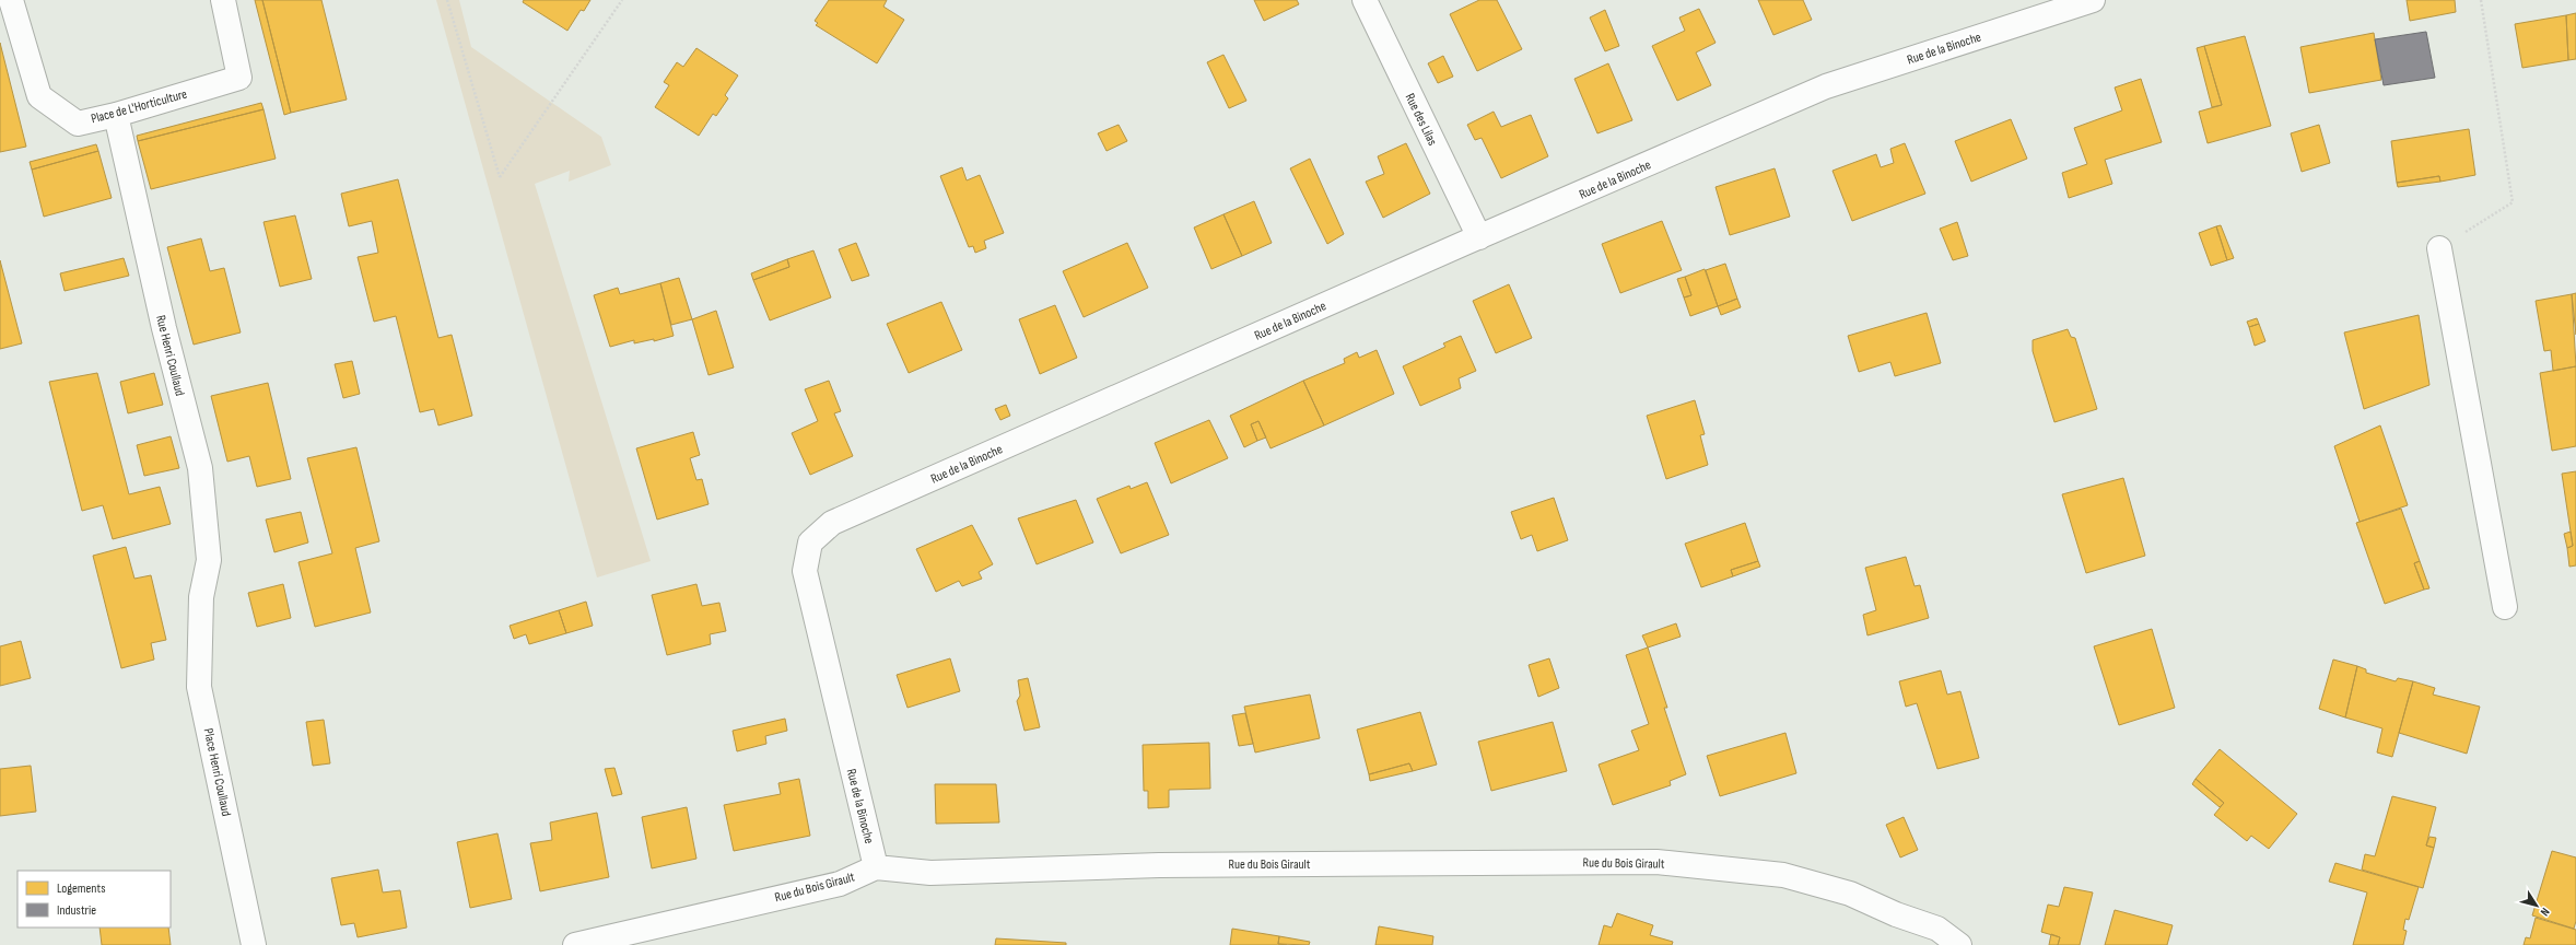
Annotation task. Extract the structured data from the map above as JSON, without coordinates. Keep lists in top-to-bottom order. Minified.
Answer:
{"streets":{"street":["Rue de la Binoche","Place de L'Horticulture","Rue des Lilas","Rue Henri Coullaud","Place Henri Coullaud","Rue du Bois Girault"]},"crossings":[["Rue de la Binoche","Rue des Lilas"],["Rue de la Binoche","Rue du Bois Girault"],["Place de L'Horticulture","Rue Henri Coullaud"],["Rue Henri Coullaud","Place Henri Coullaud"]],"legend":["Logements","Industrie"],"north":"bottom right"}
